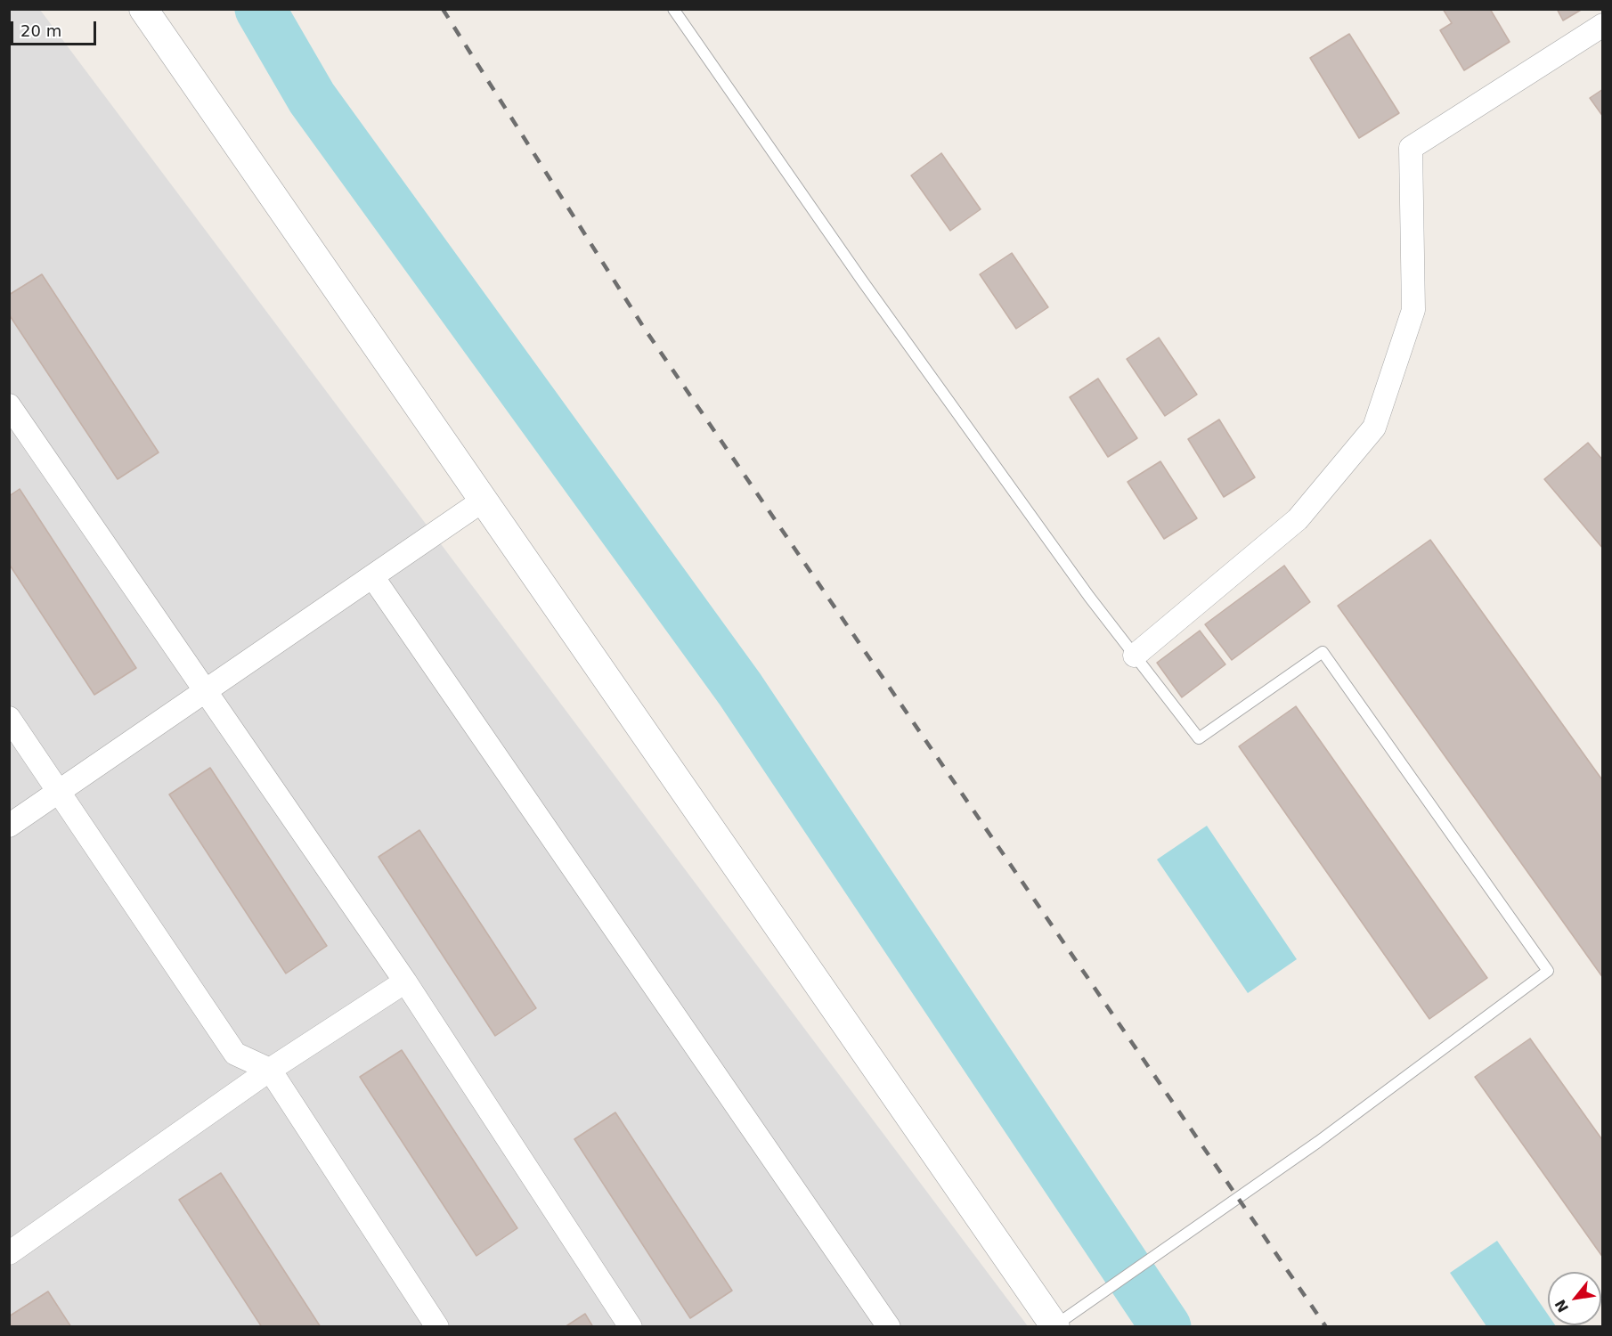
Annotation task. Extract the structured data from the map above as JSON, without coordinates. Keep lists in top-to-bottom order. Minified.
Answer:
{"scale_bar":"20 m","north":"bottom left"}
